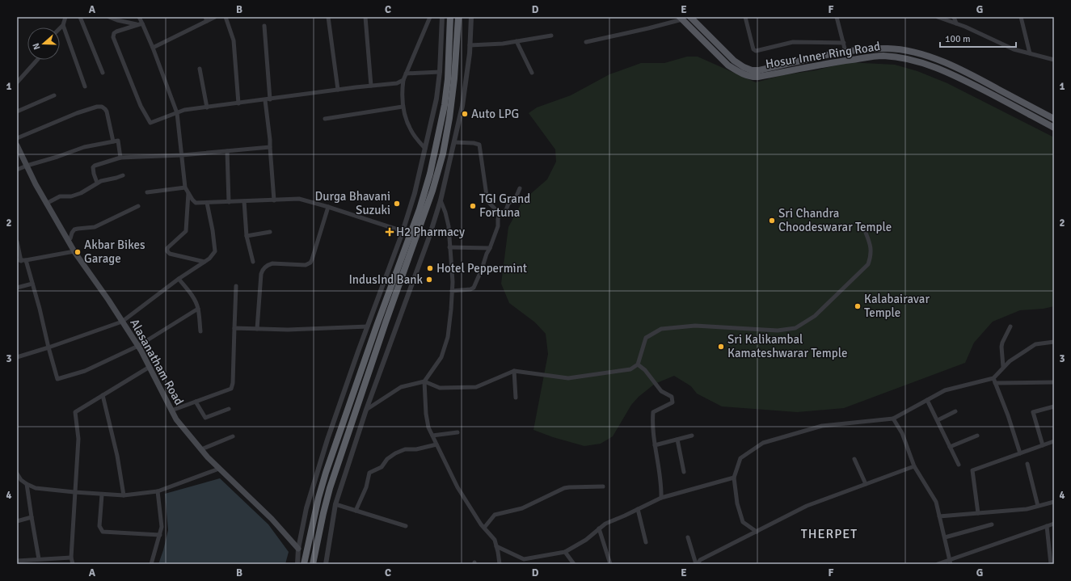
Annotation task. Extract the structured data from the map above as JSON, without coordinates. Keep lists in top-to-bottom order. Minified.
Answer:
{"streets":{"main road":["Hosur Inner Ring Road","Alasanatham Road"]},"districts":["THERPET"],"places":{"other":["Auto LPG","Durga Bhavani Suzuki","TGI Grand Fortuna","Sri Chandra Choodeswarar Temple","Akbar Bikes Garage","Hotel Peppermint","IndusInd Bank","Kalabairavar Temple","Sri Kalikambal Kamateshwarar Temple"],"health":["H2 Pharmacy"]},"scale_bar":"100 m","north":"left","grid":{"columns":["A","B","C","D","E","F","G"],"rows":["1","2","3","4"]}}
